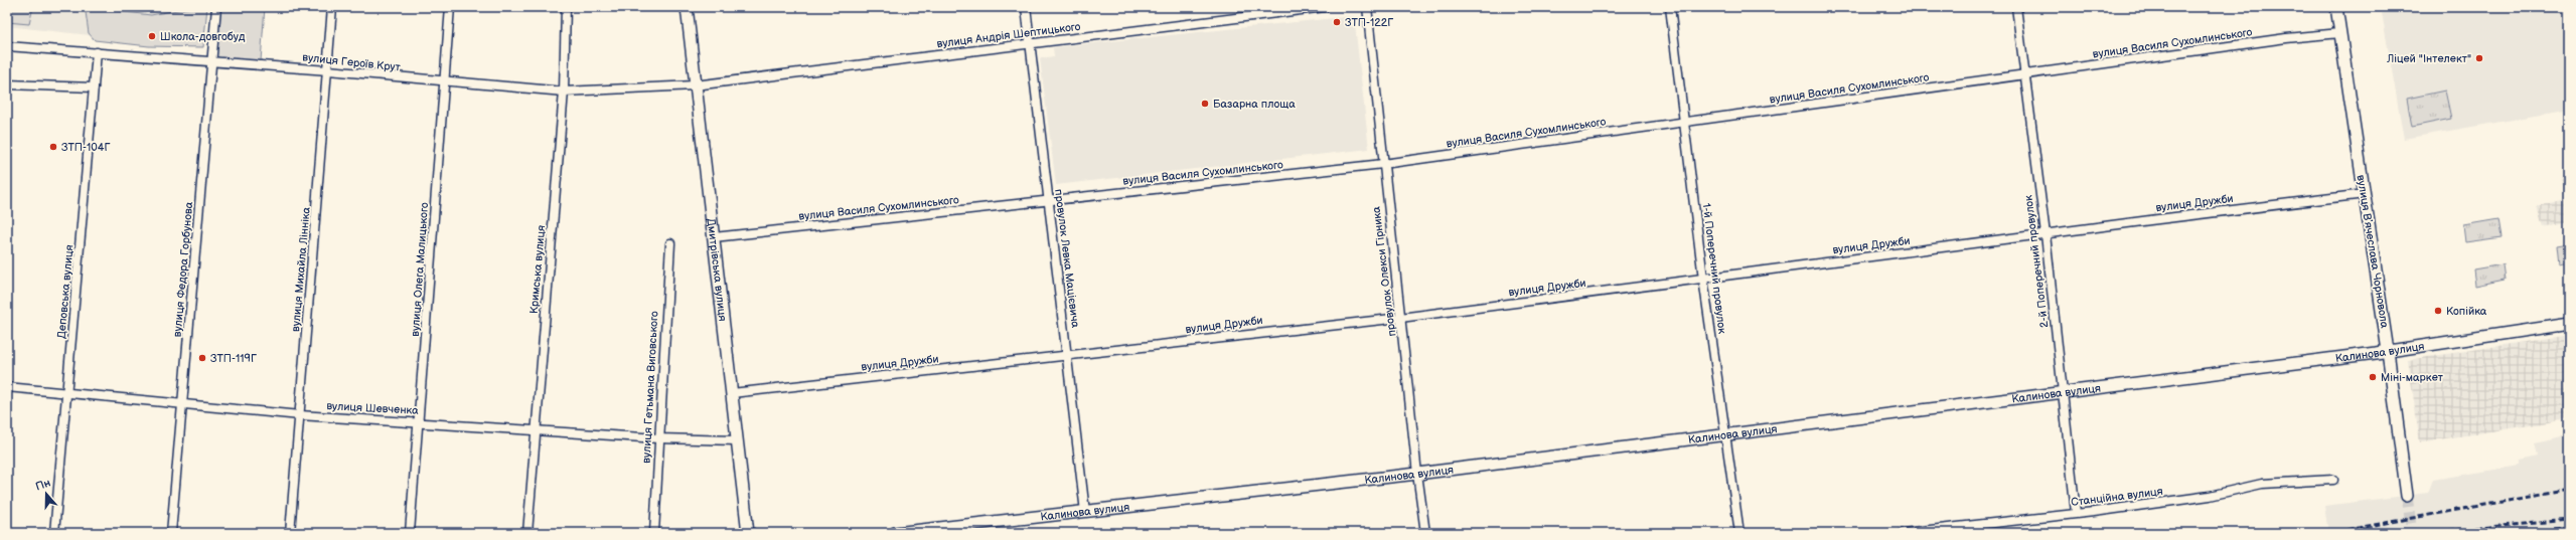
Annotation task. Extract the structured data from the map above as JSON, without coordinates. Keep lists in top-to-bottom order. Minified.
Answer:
{"streets":{"street":["вулиця Андрія Шептицького","вулиця Василя Сухомлинського","вулиця Героїв Крут","вулиця Дружби","вулиця Вʼячеслава Чорновола","провулок Левка Мацієвича","2-й Поперечний провулок","1-й Поперечний провулок","вулиця Федора Горбунова","вулиця Михайла Лінніка","вулиця Олега Малицького","Кримська вулиця","Дмитрівська вулиця","провулок Олекси Гірника","Деповська вулиця","Калинова вулиця","вулиця Гетьмана Виговського","вулиця Шевченка","Станційна вулиця"]},"crossings":[["вулиця Андрія Шептицького","вулиця Героїв Крут"],["вулиця Андрія Шептицького","провулок Левка Мацієвича"],["вулиця Андрія Шептицького","Дмитрівська вулиця"],["вулиця Василя Сухомлинського","вулиця Вʼячеслава Чорновола"],["вулиця Василя Сухомлинського","провулок Левка Мацієвича"],["вулиця Василя Сухомлинського","2-й Поперечний провулок"],["вулиця Василя Сухомлинського","1-й Поперечний провулок"],["вулиця Василя Сухомлинського","Дмитрівська вулиця"],["вулиця Василя Сухомлинського","провулок Олекси Гірника"],["вулиця Героїв Крут","вулиця Федора Горбунова"],["вулиця Героїв Крут","вулиця Михайла Лінніка"],["вулиця Героїв Крут","вулиця Олега Малицького"],["вулиця Героїв Крут","Кримська вулиця"],["вулиця Героїв Крут","Дмитрівська вулиця"],["вулиця Героїв Крут","Деповська вулиця"],["вулиця Дружби","вулиця Вʼячеслава Чорновола"],["вулиця Дружби","провулок Левка Мацієвича"],["вулиця Дружби","2-й Поперечний провулок"],["вулиця Дружби","1-й Поперечний провулок"],["вулиця Дружби","Дмитрівська вулиця"],["вулиця Дружби","провулок Олекси Гірника"],["вулиця Вʼячеслава Чорновола","Калинова вулиця"],["провулок Левка Мацієвича","Калинова вулиця"],["2-й Поперечний провулок","Калинова вулиця"],["2-й Поперечний провулок","Станційна вулиця"],["1-й Поперечний провулок","Калинова вулиця"],["вулиця Федора Горбунова","вулиця Шевченка"],["вулиця Михайла Лінніка","вулиця Шевченка"],["вулиця Олега Малицького","вулиця Шевченка"],["Кримська вулиця","вулиця Шевченка"],["Дмитрівська вулиця","вулиця Шевченка"],["провулок Олекси Гірника","Калинова вулиця"],["Деповська вулиця","вулиця Шевченка"],["вулиця Гетьмана Виговського","вулиця Шевченка"]],"places":["ЗТП-122Г","Школа-довгобуд","Ліцей \"Інтелект\"","Базарна площа","ЗТП-104Г","Копійка","ЗТП-119Г","Міні-маркет"],"north":"top"}
